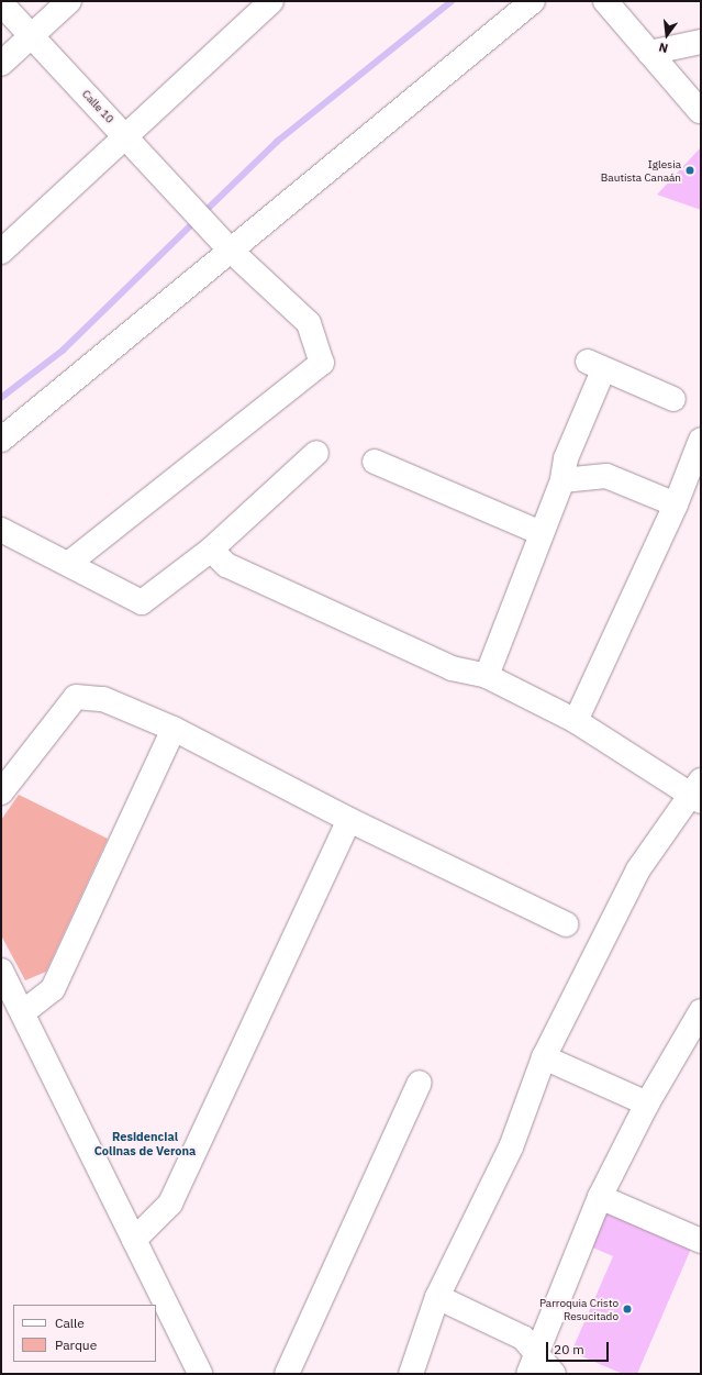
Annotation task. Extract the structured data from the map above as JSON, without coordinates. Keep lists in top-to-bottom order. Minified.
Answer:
{"streets":{"street":["Calle 10"]},"districts":["Residencial Colinas de Verona"],"places":["Iglesia Bautista Canaán","Parroquia Cristo Resucitado"],"legend":["Calle","Parque"],"scale_bar":"20 m","north":"bottom"}
